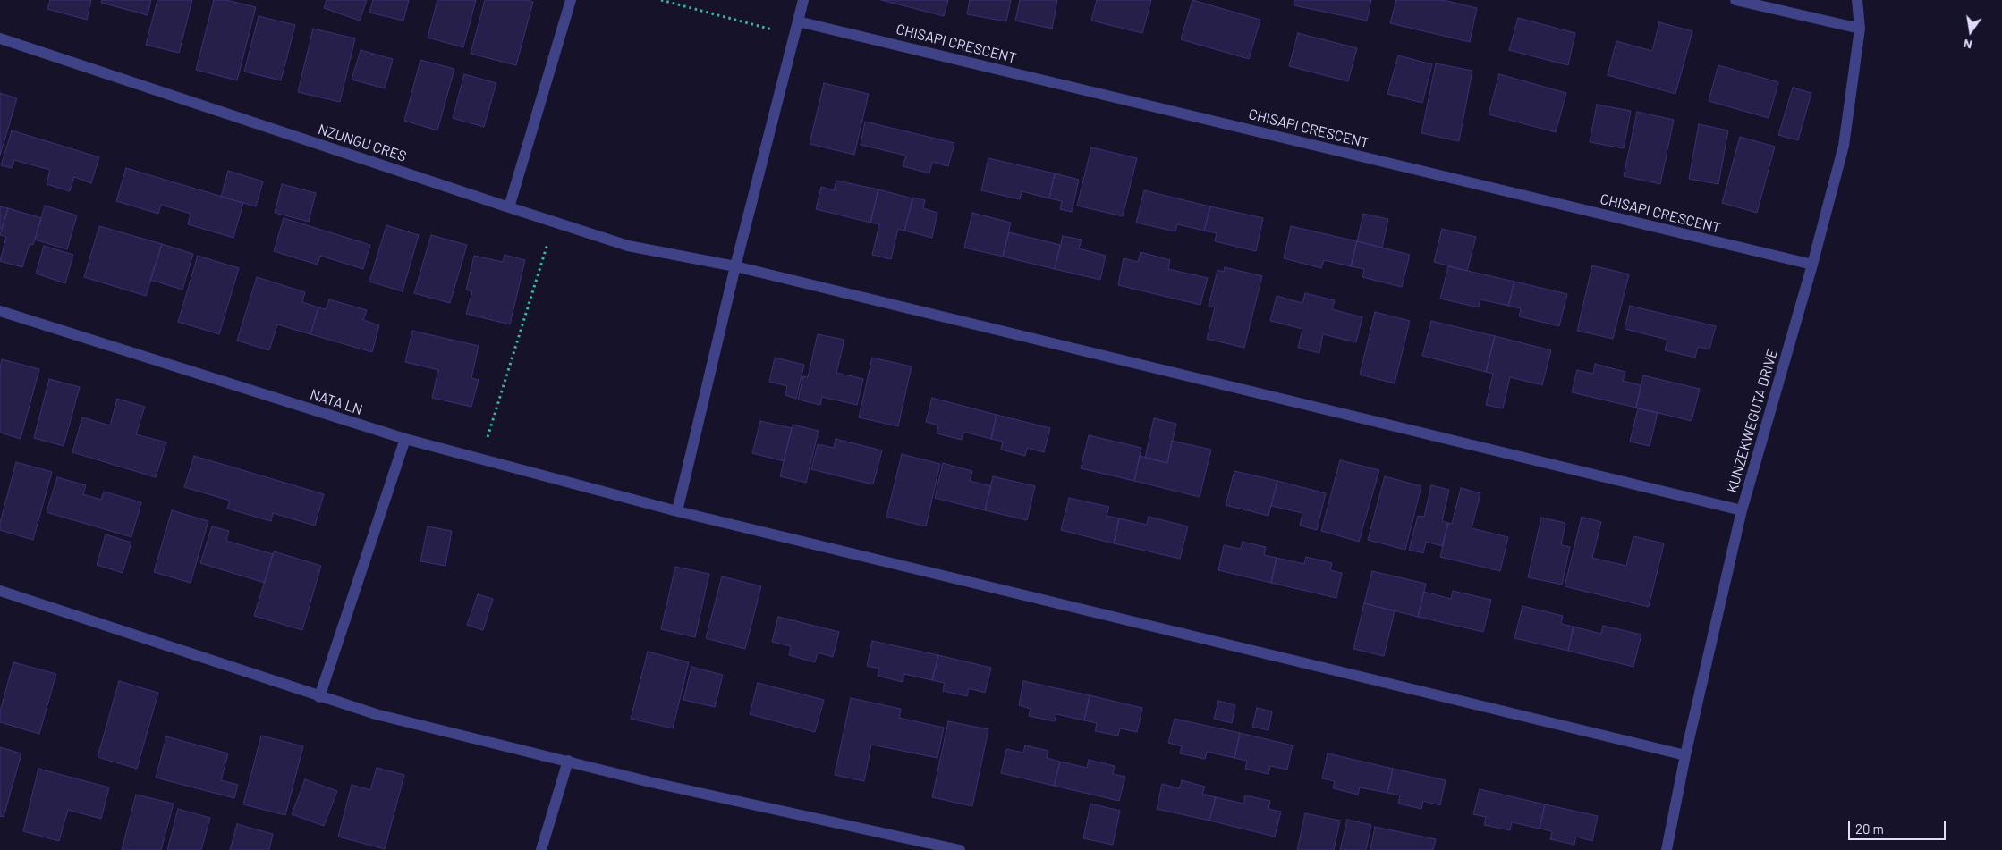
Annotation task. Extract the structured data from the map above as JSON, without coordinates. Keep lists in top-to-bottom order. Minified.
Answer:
{"streets":{"street":["CHISAPI CRESCENT","NZUNGU CRES","NATA LN","KUNZEKWEGUTA DRIVE"]},"crossings":[["CHISAPI CRESCENT","KUNZEKWEGUTA DRIVE"],["NZUNGU CRES","KUNZEKWEGUTA DRIVE"],["NATA LN","KUNZEKWEGUTA DRIVE"]],"scale_bar":"20 m","north":"bottom"}
